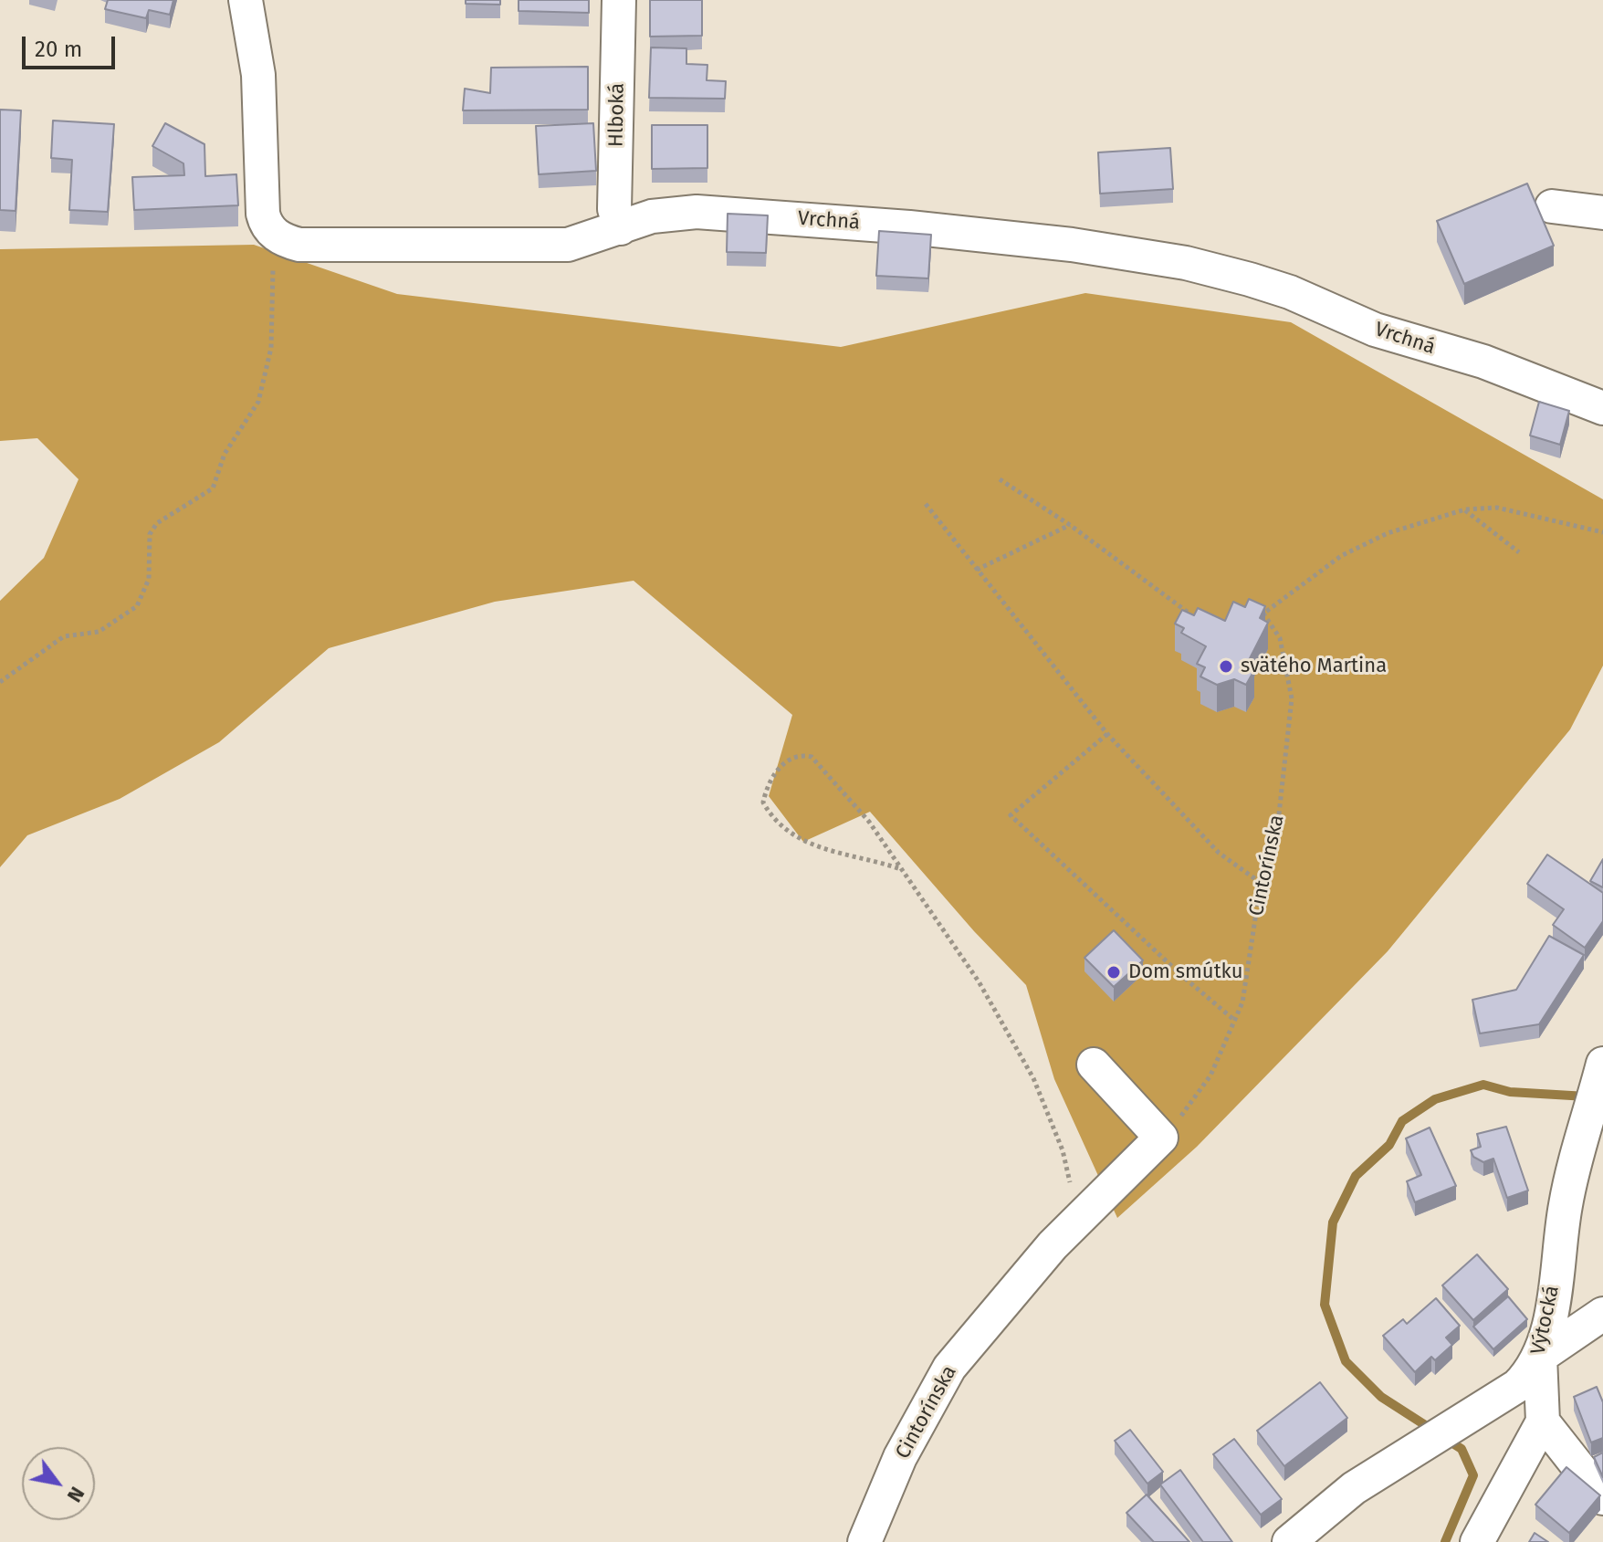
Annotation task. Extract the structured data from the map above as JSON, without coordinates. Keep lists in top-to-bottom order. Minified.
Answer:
{"streets":{"street":["Hlboká","Vrchná","Cintorínska","Výtocká"]},"crossings":[["Hlboká","Vrchná"]],"places":["svätého Martina","Dom smútku"],"scale_bar":"20 m","north":"bottom right"}
